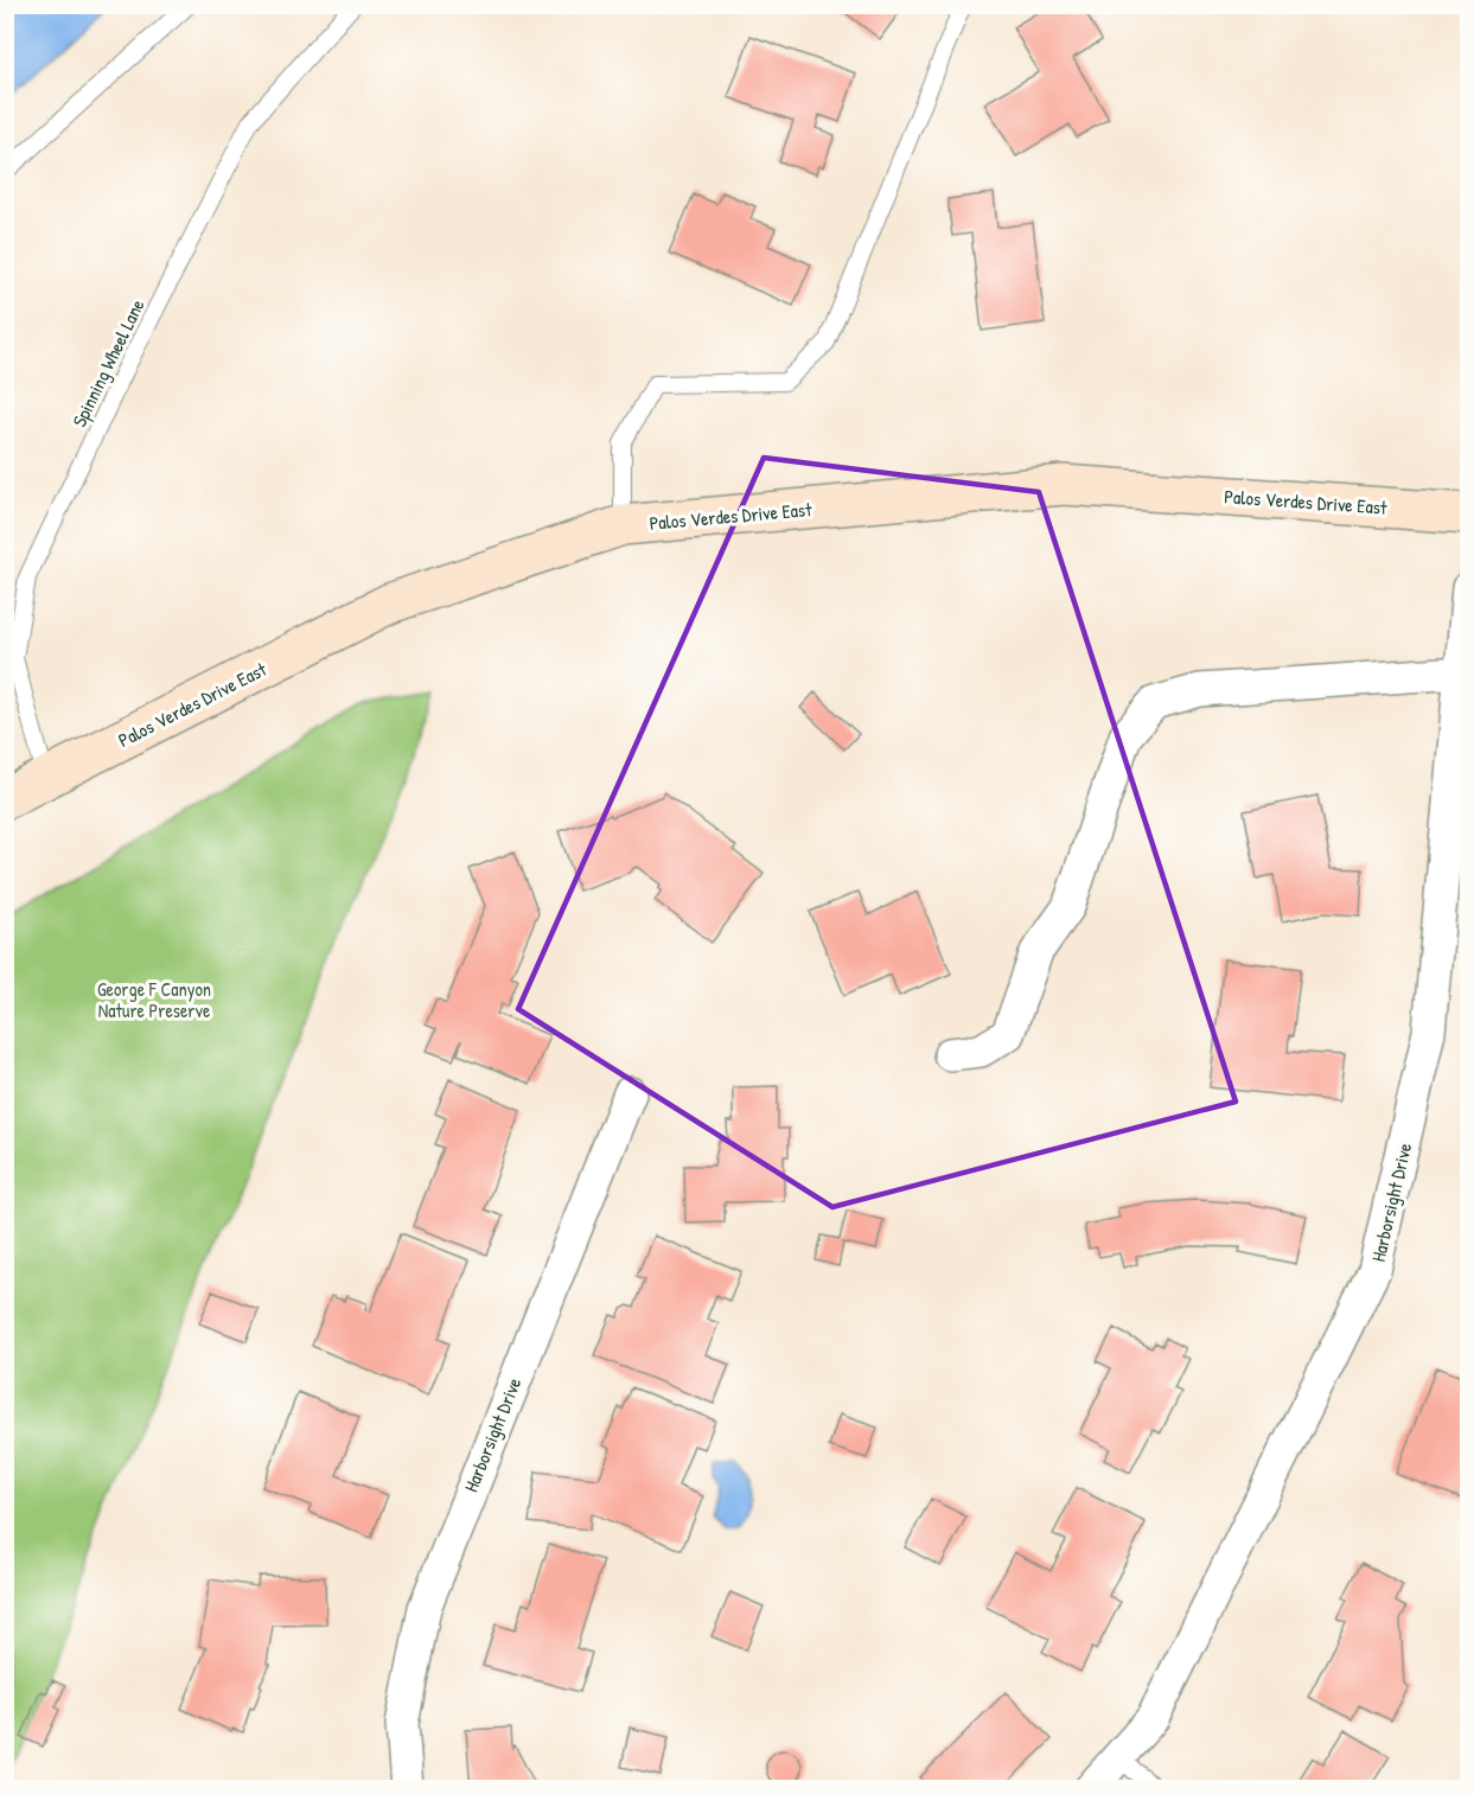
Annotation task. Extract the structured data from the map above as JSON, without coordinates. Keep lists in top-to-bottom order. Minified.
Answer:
{"streets":{"main road":["Palos Verdes Drive East"],"street":["Harborsight Drive"],"lane":["Spinning Wheel Lane"]},"crossings":[["Spinning Wheel Lane","Palos Verdes Drive East"]],"parks":["George F Canyon Nature Preserve"]}
